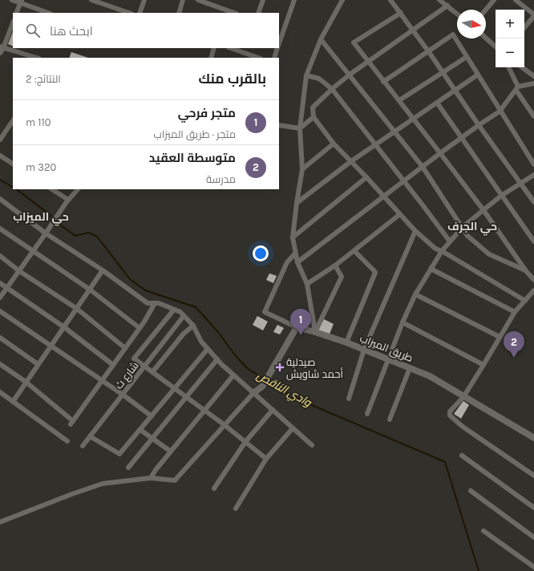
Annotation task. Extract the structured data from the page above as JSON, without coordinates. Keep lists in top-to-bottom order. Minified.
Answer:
{"streets":{"street":["طريق الميزاب","شارع ث"]},"districts":["حي الميزاب","حي الجرف"],"water":["وادي الناقص"],"places":{"health":["صيدلية أحمد شاويش"]},"north":"right","page":{"map_buttons":["+","−"],"search":"ابحث هنا","heading":["بالقرب منك","النتائج: 2"],"list":[{"mark":"1","name":"متجر فرحي","note":"متجر · طريق الميزاب","value":"110 m"},{"mark":"2","name":"متوسطة العقيد","note":"مدرسة","value":"320 m"}],"pins":["1","2"]}}
